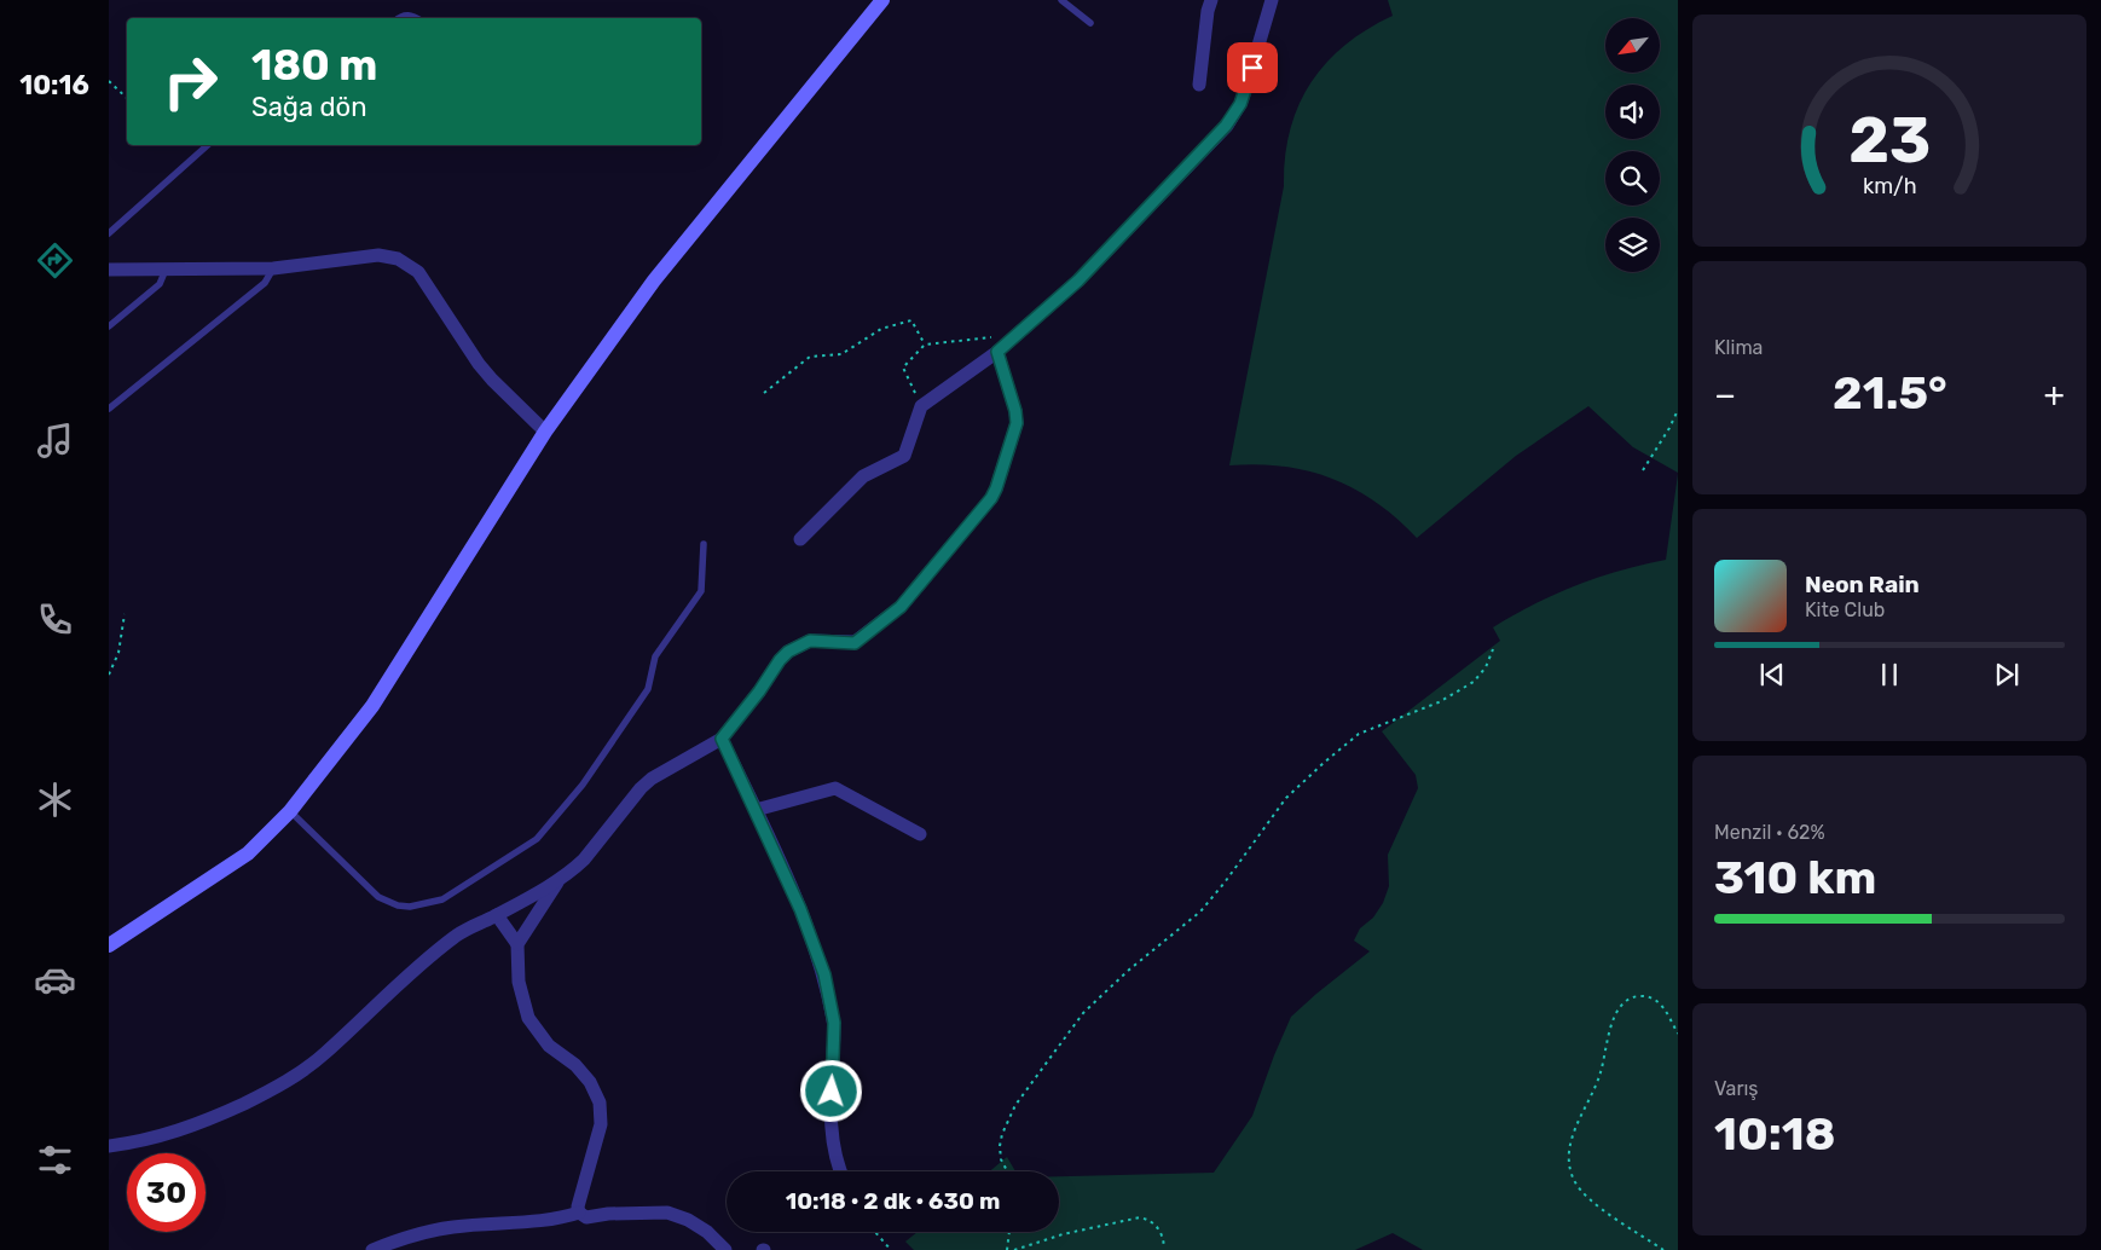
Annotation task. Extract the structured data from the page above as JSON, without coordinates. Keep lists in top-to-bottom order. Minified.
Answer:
{"north":"bottom left","page":{"tabs":"10:16","turn":["180 m","Sağa dön"],"tile":["Klima",["Menzil · 62%","310 km"],["Varış","10:18"]],"heat":["−","21.5°","+"],"song":["Neon Rain","Kite Club"],"limit":"30","trip":"10:18 · 2 dk · 630 m","gauge":["23","km/h"]}}
